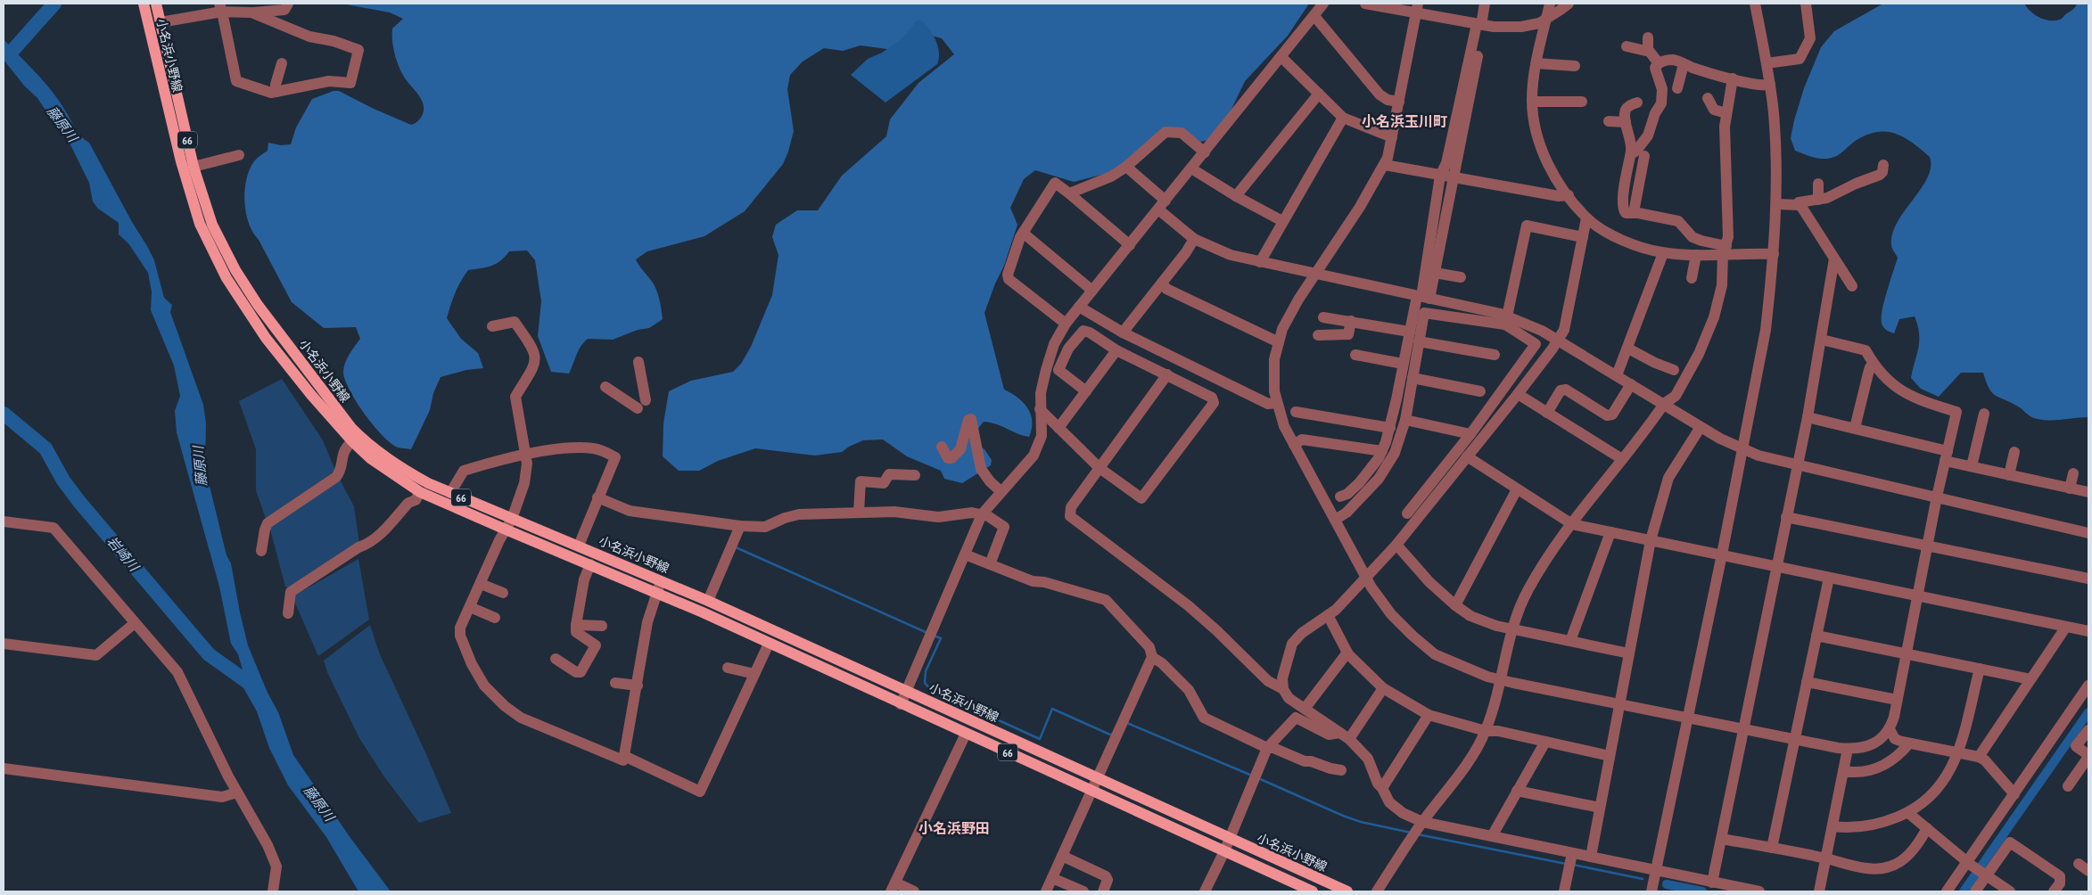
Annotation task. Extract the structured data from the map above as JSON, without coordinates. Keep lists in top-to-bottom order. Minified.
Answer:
{"streets":{"main road":["小名浜小野線","66"]},"districts":["小名浜玉川町","小名浜野田"],"water":["藤原川","岩崎川"]}
